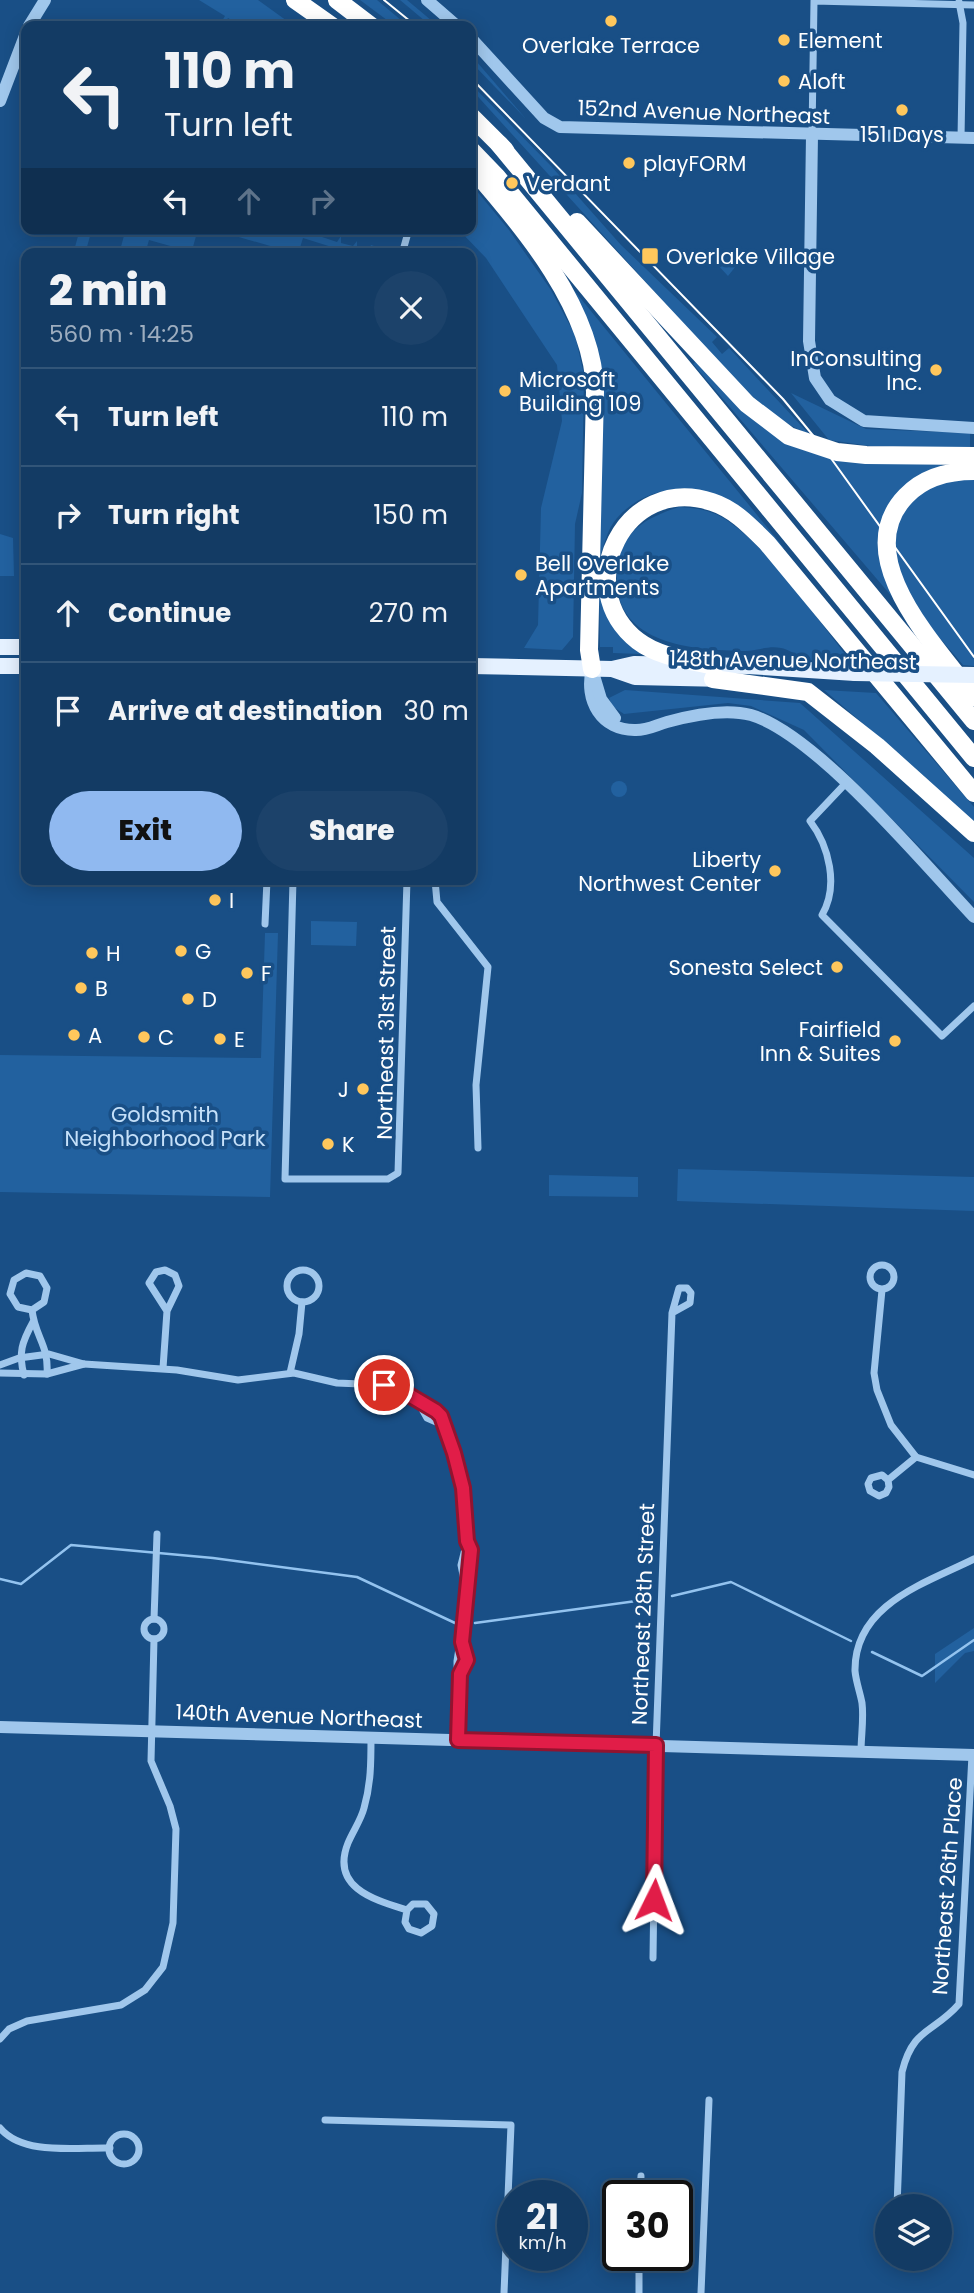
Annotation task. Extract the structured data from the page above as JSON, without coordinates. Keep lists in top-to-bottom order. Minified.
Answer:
{"streets":{"main road":["148th Avenue Northeast"],"street":["152nd Avenue Northeast","Northeast 31st Street","Northeast 28th Street","140th Avenue Northeast","Northeast 26th Place"]},"crossings":[["Northeast 28th Street","140th Avenue Northeast"],["140th Avenue Northeast","Northeast 26th Place"]],"parks":["Goldsmith Neighborhood Park"],"places":{"other":["Overlake Terrace","Element","Aloft","151 Days","playFORM","Verdant","InConsulting Inc.","Microsoft Building 109","Bell Overlake Apartments","Liberty Northwest Center","I","G","H","Sonesta Select","F","B","D","A","C","E","Fairfield Inn & Suites","J","K"],"transit":["Overlake Village"]},"page":{"turn":["110 m","Turn left"],"heading":["2 min","560 m · 14:25"],"list":[{"name":"Turn left","value":"110 m"},{"name":"Turn right","value":"150 m"},{"name":"Continue","value":"270 m"},{"name":"Arrive at destination","value":"30 m"}],"buttons":["Exit","Share"],"speed":"21 km/h","limit":"30"}}
